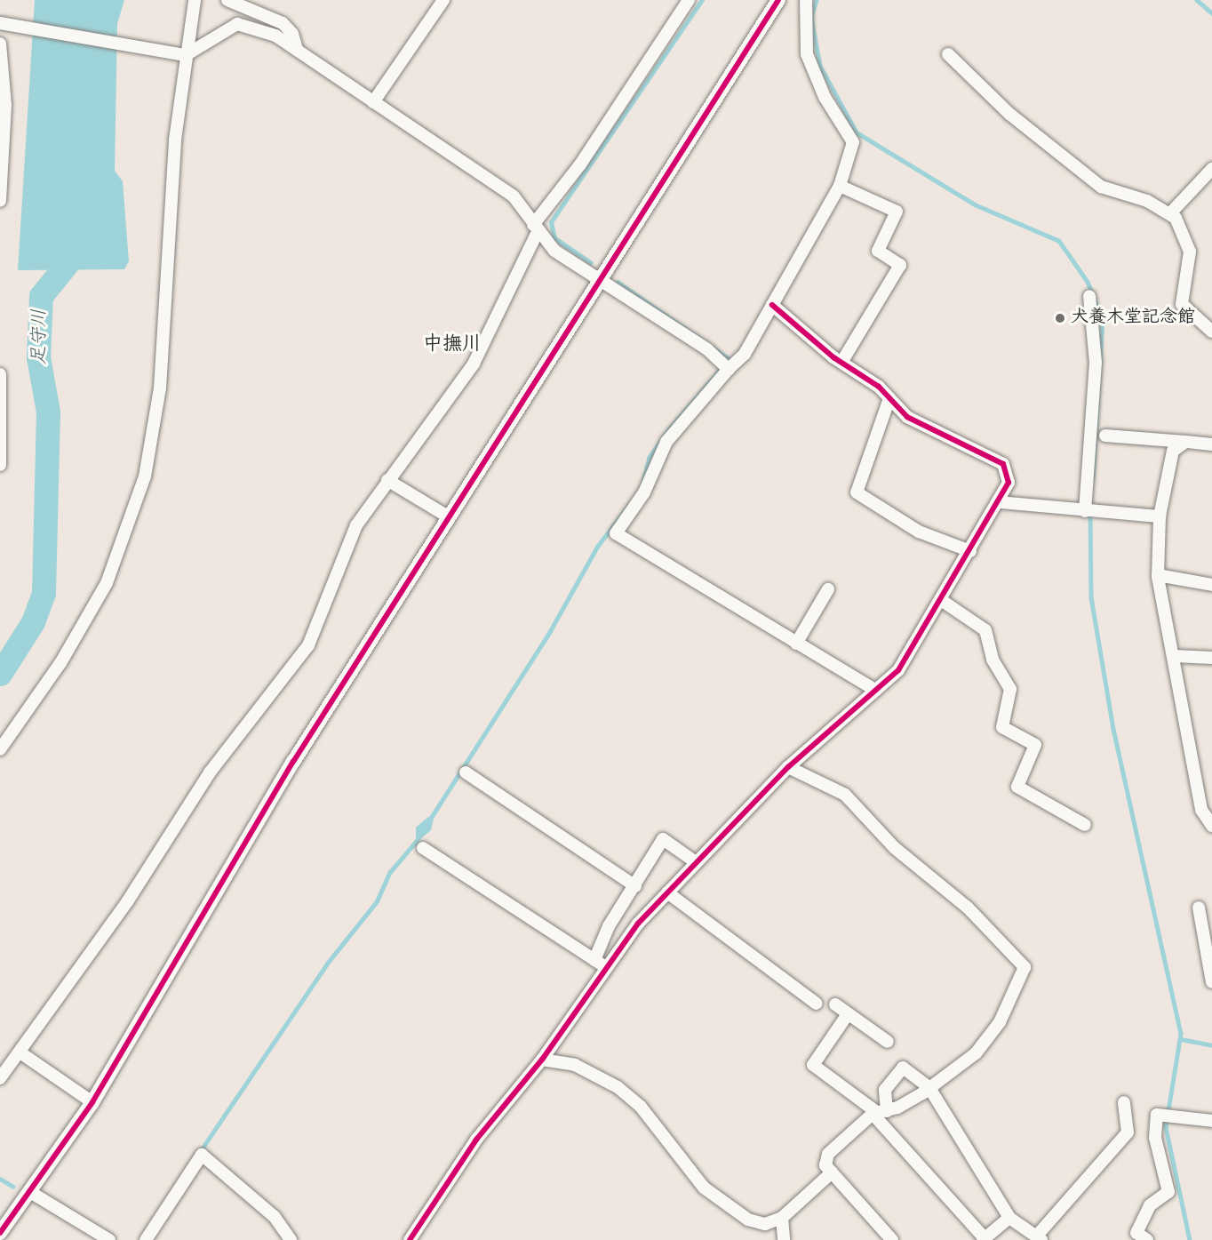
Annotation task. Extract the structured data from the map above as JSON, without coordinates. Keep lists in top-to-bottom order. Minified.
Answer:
{"districts":["中撫川"],"water":["足守川"],"places":["犬養木堂記念館"]}
